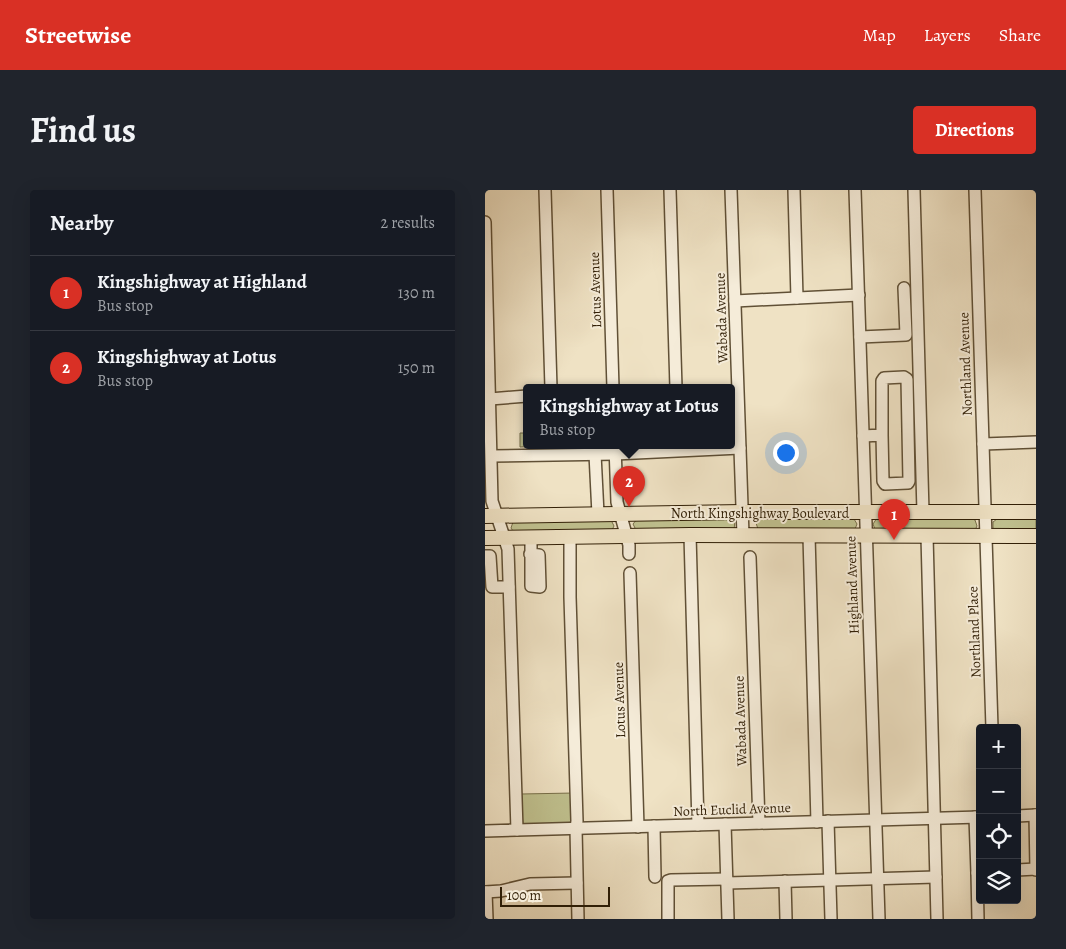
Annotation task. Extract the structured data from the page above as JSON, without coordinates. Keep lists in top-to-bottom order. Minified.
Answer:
{"streets":{"main road":["North Kingshighway Boulevard"],"street":["Lotus Avenue","Wabada Avenue","Northland Avenue","Highland Avenue","Northland Place","North Euclid Avenue"]},"crossings":[["Lotus Avenue","North Euclid Avenue"],["Wabada Avenue","North Kingshighway Boulevard"],["Wabada Avenue","North Euclid Avenue"],["Northland Avenue","North Kingshighway Boulevard"],["Northland Avenue","Northland Place"],["North Kingshighway Boulevard","Highland Avenue"],["North Kingshighway Boulevard","Northland Place"],["Highland Avenue","North Euclid Avenue"]],"scale_bar":"100 m","page":{"header":"Streetwise","nav":["Map","Layers","Share"],"title":"Find us","buttons":"Directions","heading":["Nearby","2 results"],"list":[{"mark":"1","name":"Kingshighway at Highland","note":"Bus stop","value":"130 m"},{"mark":"2","name":"Kingshighway at Lotus","note":"Bus stop","value":"150 m"}],"popup":["Kingshighway at Lotus","Bus stop"],"pins":["2","1"],"map_buttons":["+","−"],"scale":"100 m"}}
